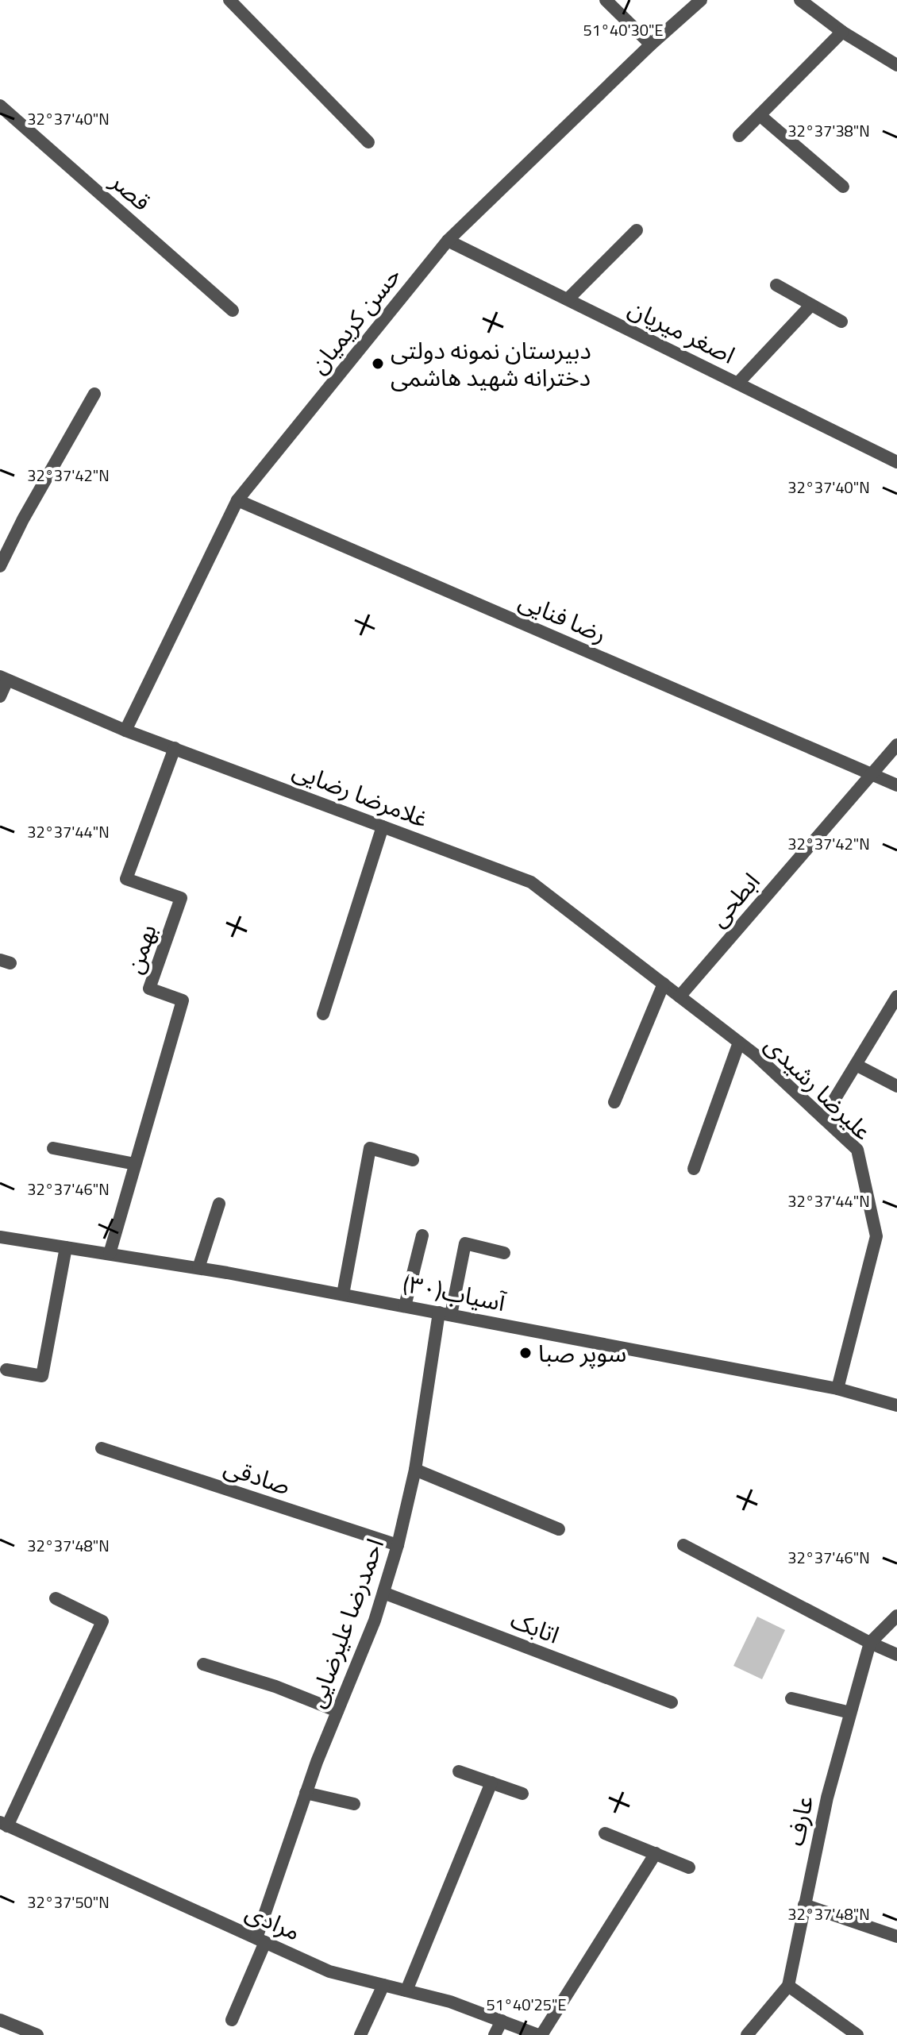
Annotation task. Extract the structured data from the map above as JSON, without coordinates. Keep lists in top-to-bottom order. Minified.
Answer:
{"streets":{"street":["قصر","حسن کریمیان","اصغر میریان","رضا فنایی","غلامرضا رضایی","ابطحی","بهمن","علیرضا رشیدی","آسیاب(۳۰)","صادقی","احمدرضا علیرضایی","اتابک","عارف","مرادی"]},"crossings":[["حسن کریمیان","اصغر میریان"],["حسن کریمیان","رضا فنایی"],["حسن کریمیان","غلامرضا رضایی"],["رضا فنایی","ابطحی"],["غلامرضا رضایی","ابطحی"],["غلامرضا رضایی","بهمن"],["غلامرضا رضایی","علیرضا رشیدی"],["ابطحی","علیرضا رشیدی"],["بهمن","آسیاب(۳۰)"],["علیرضا رشیدی","آسیاب(۳۰)"],["آسیاب(۳۰)","احمدرضا علیرضایی"],["صادقی","احمدرضا علیرضایی"],["احمدرضا علیرضایی","اتابک"],["احمدرضا علیرضایی","مرادی"]],"places":["دبیرستان نمونه دولتی دخترانه شهید هاشمی","سوپر صبا"],"coordinates":["51°40'30\"E","32°37'40\"N","32°37'38\"N","32°37'42\"N","32°37'44\"N","32°37'46\"N","32°37'48\"N","32°37'50\"N","51°40'25\"E"]}
